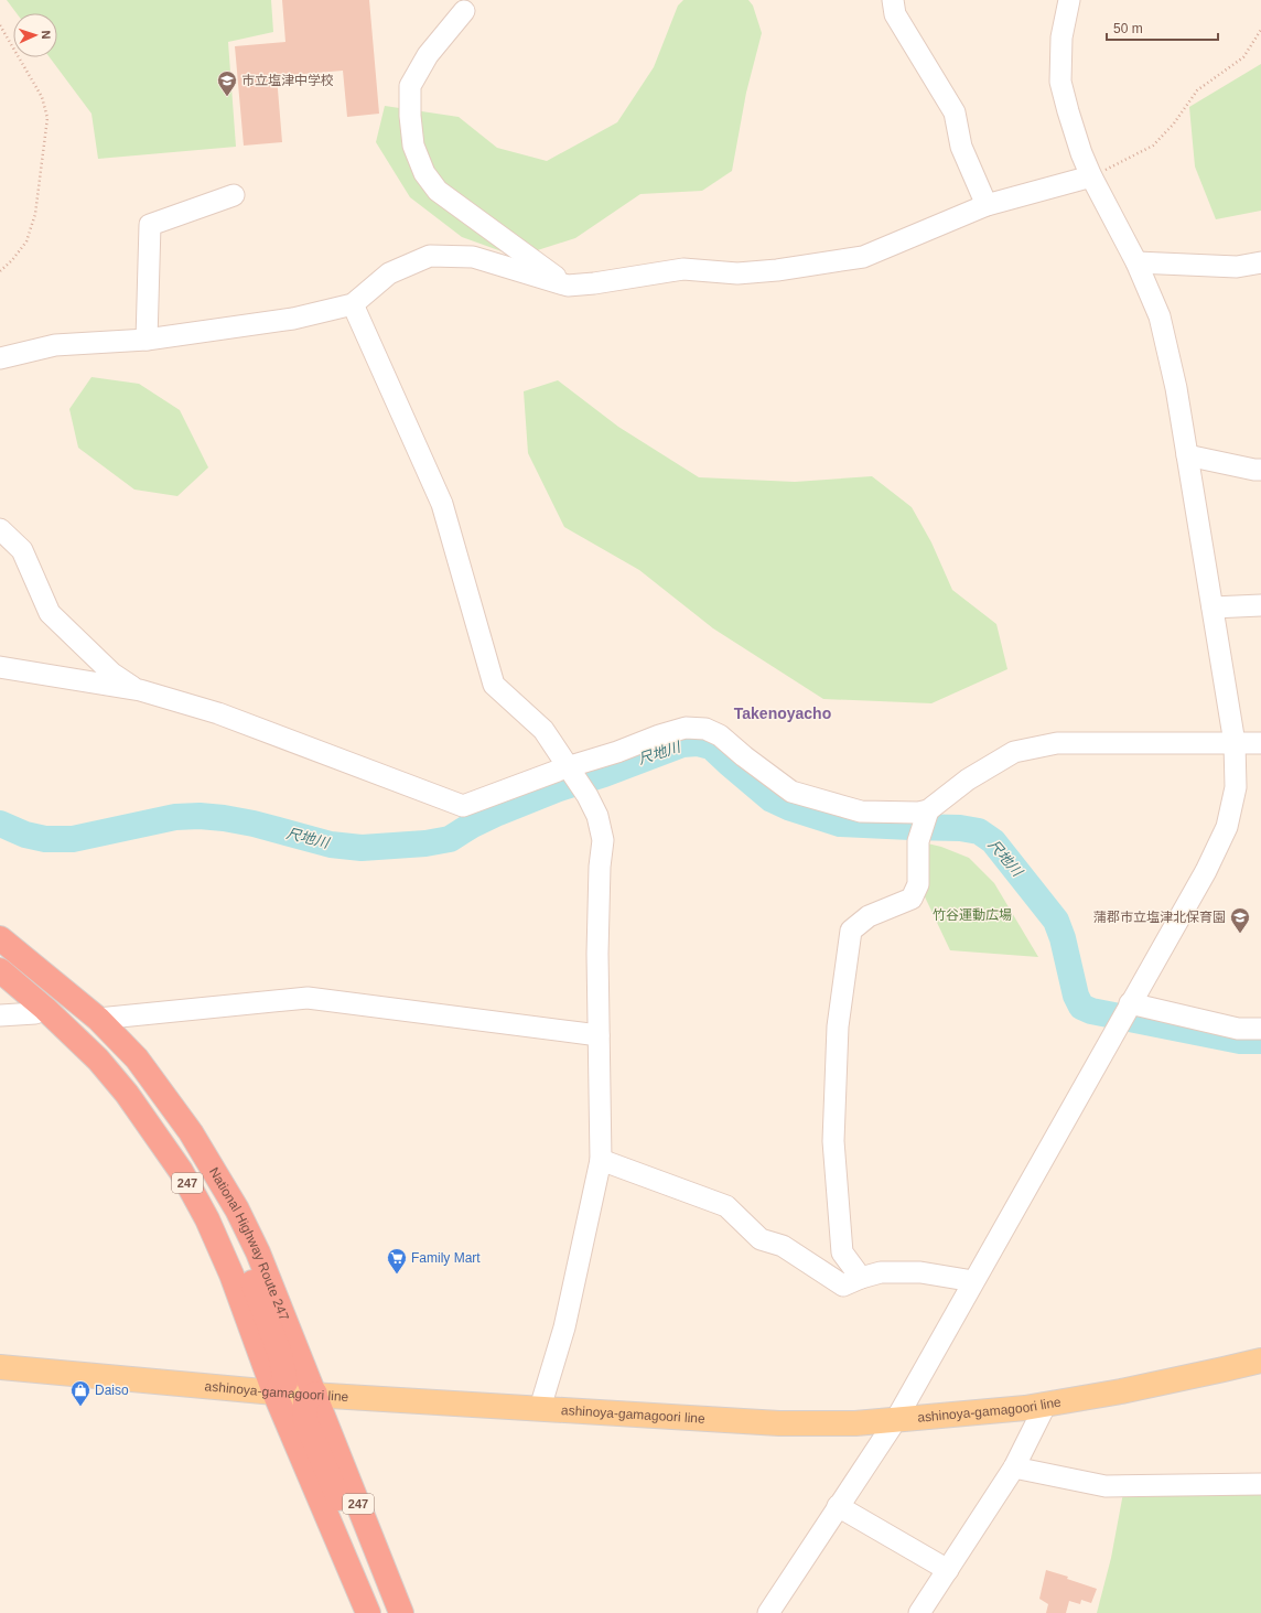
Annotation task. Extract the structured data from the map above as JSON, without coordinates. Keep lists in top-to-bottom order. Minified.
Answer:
{"streets":{"highway":["247","National Highway Route 247"],"main road":["ashinoya-gamagoori line"]},"crossings":[["247","National Highway Route 247"],["247","ashinoya-gamagoori line"],["National Highway Route 247","ashinoya-gamagoori line"]],"districts":["Takenoyacho"],"water":["尺地川"],"parks":["竹谷運動広場"],"places":{"school or university":["市立塩津中学校","蒲郡市立塩津北保育園"],"supermarket":["Family Mart"],"shop":["Daiso"]},"scale_bar":"50 m","north":"right"}
